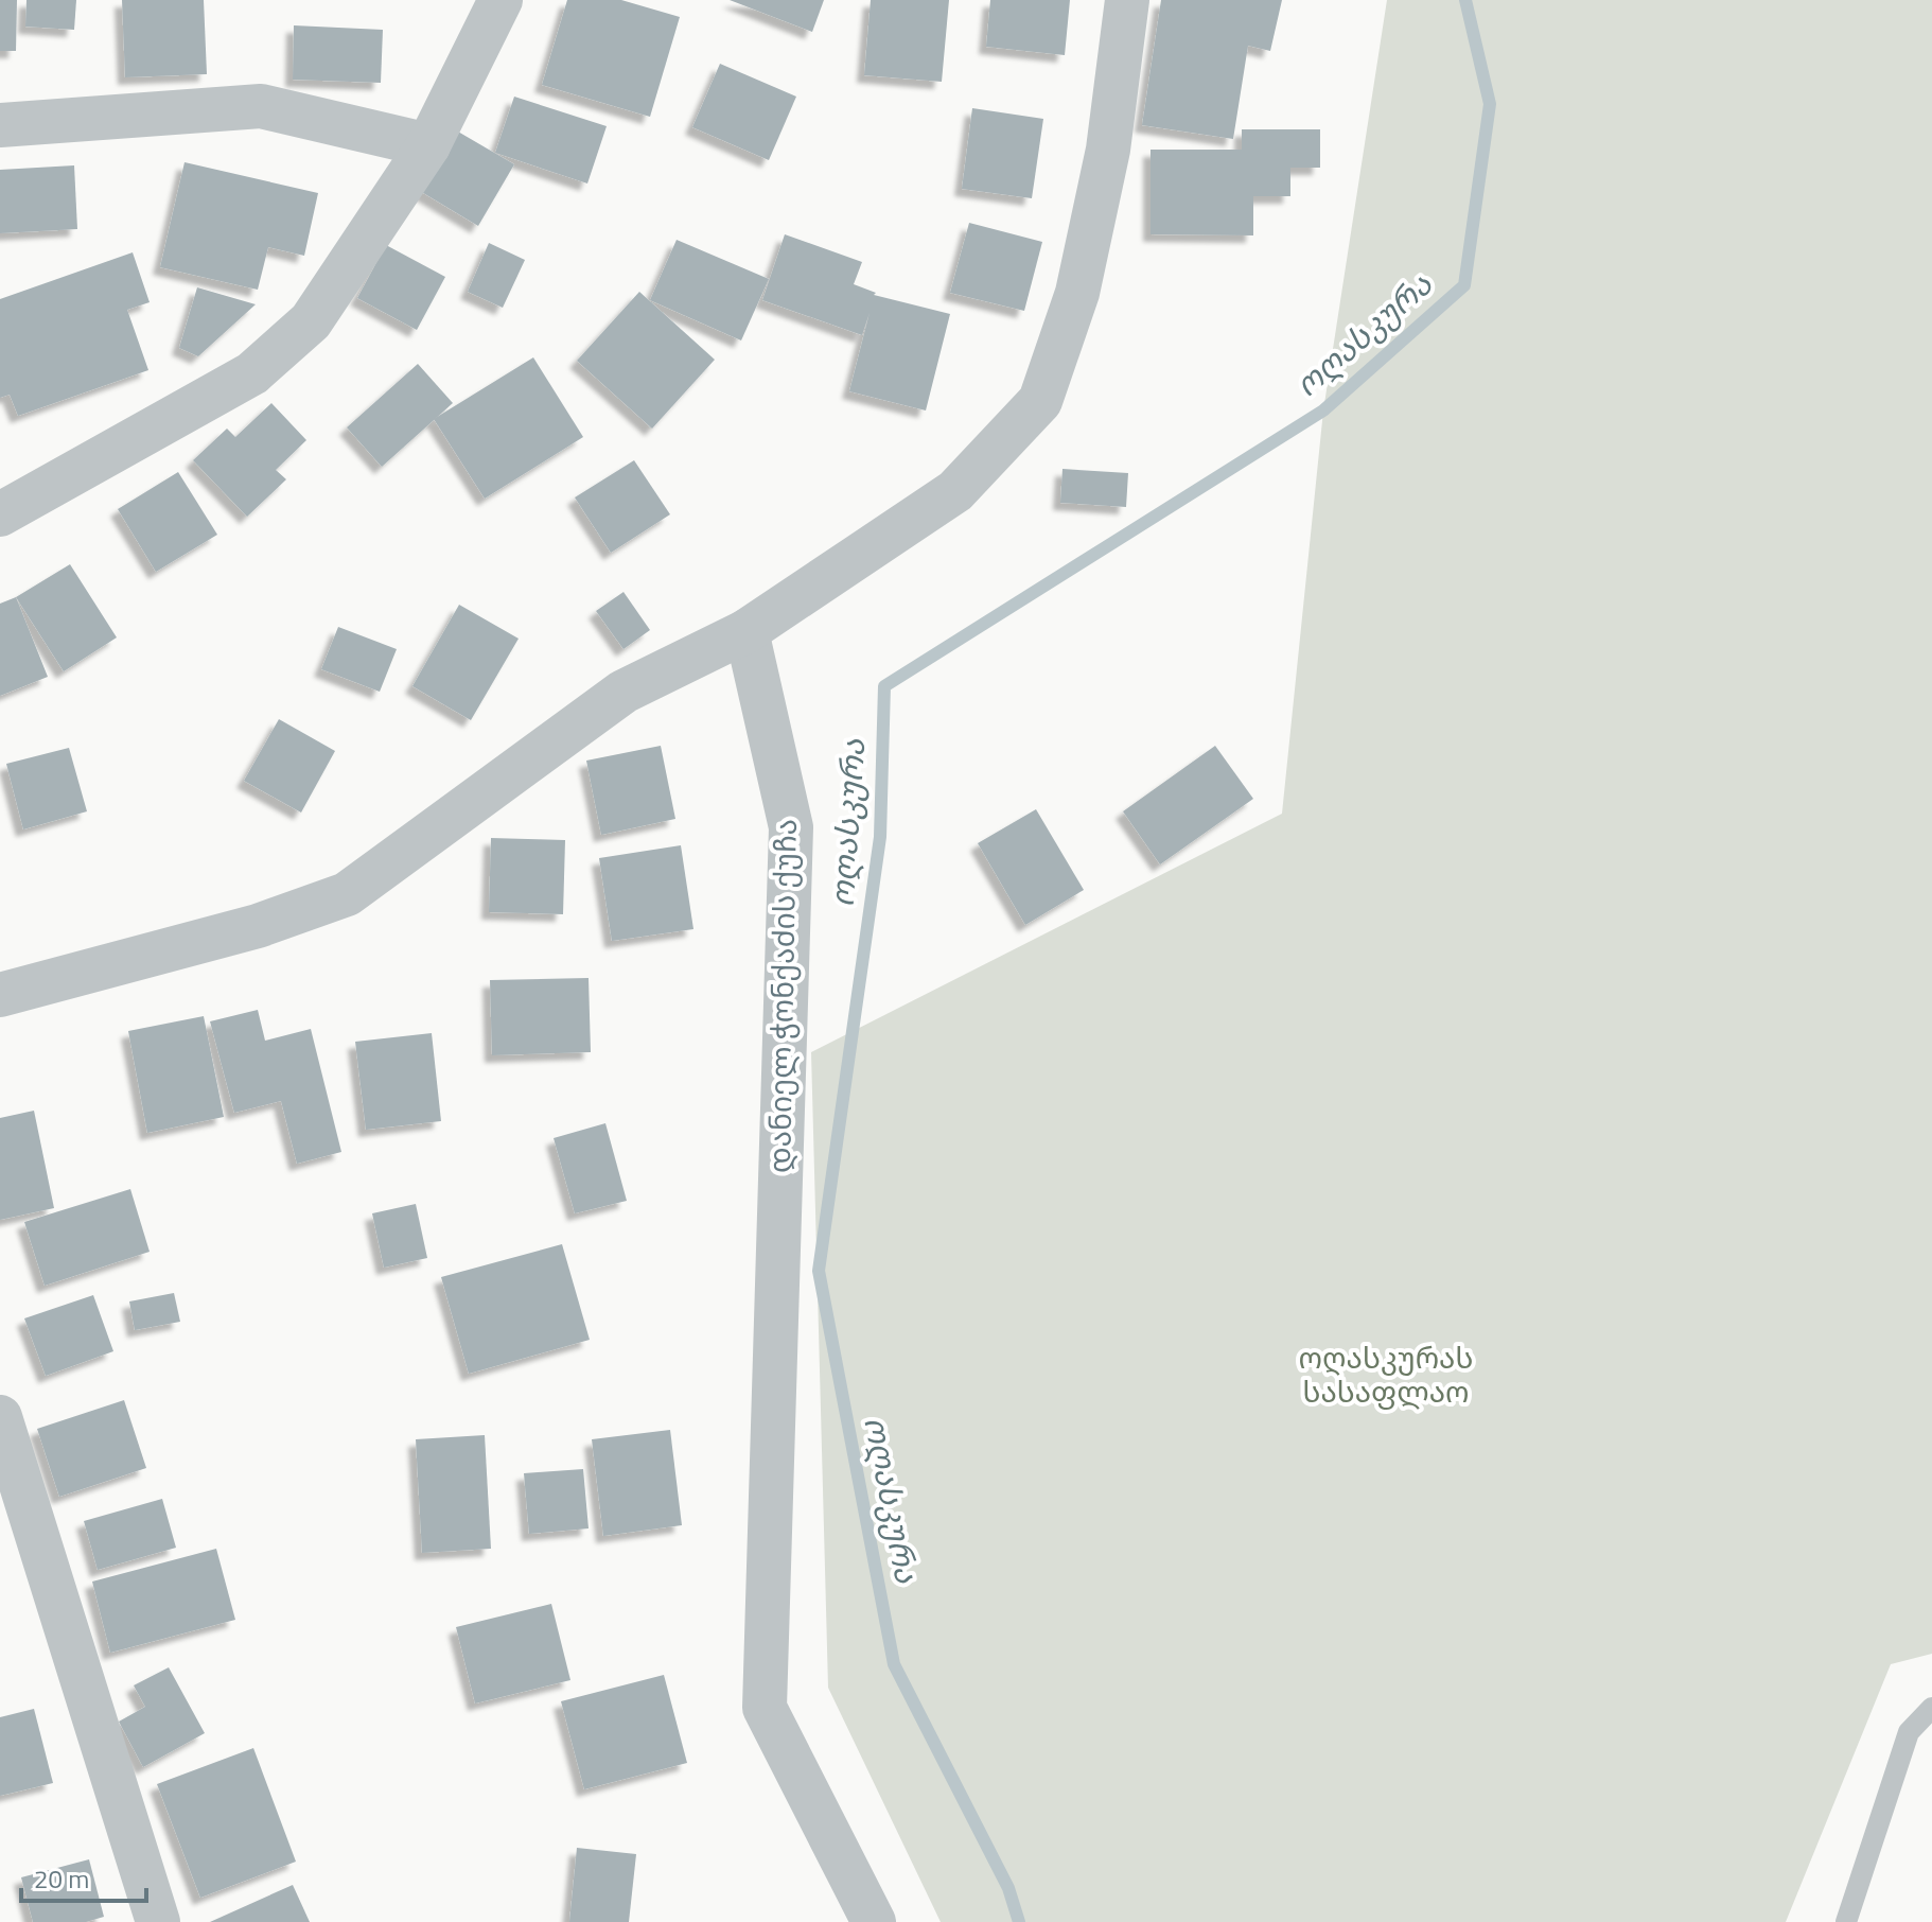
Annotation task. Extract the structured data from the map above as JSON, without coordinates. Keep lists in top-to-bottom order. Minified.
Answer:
{"streets":{"street":["დანიელ ჭონქაძის ქუჩა"]},"water":["ოღასკურა"],"parks":["ოღასკურას სასაფლაო"],"scale_bar":"20 m"}
